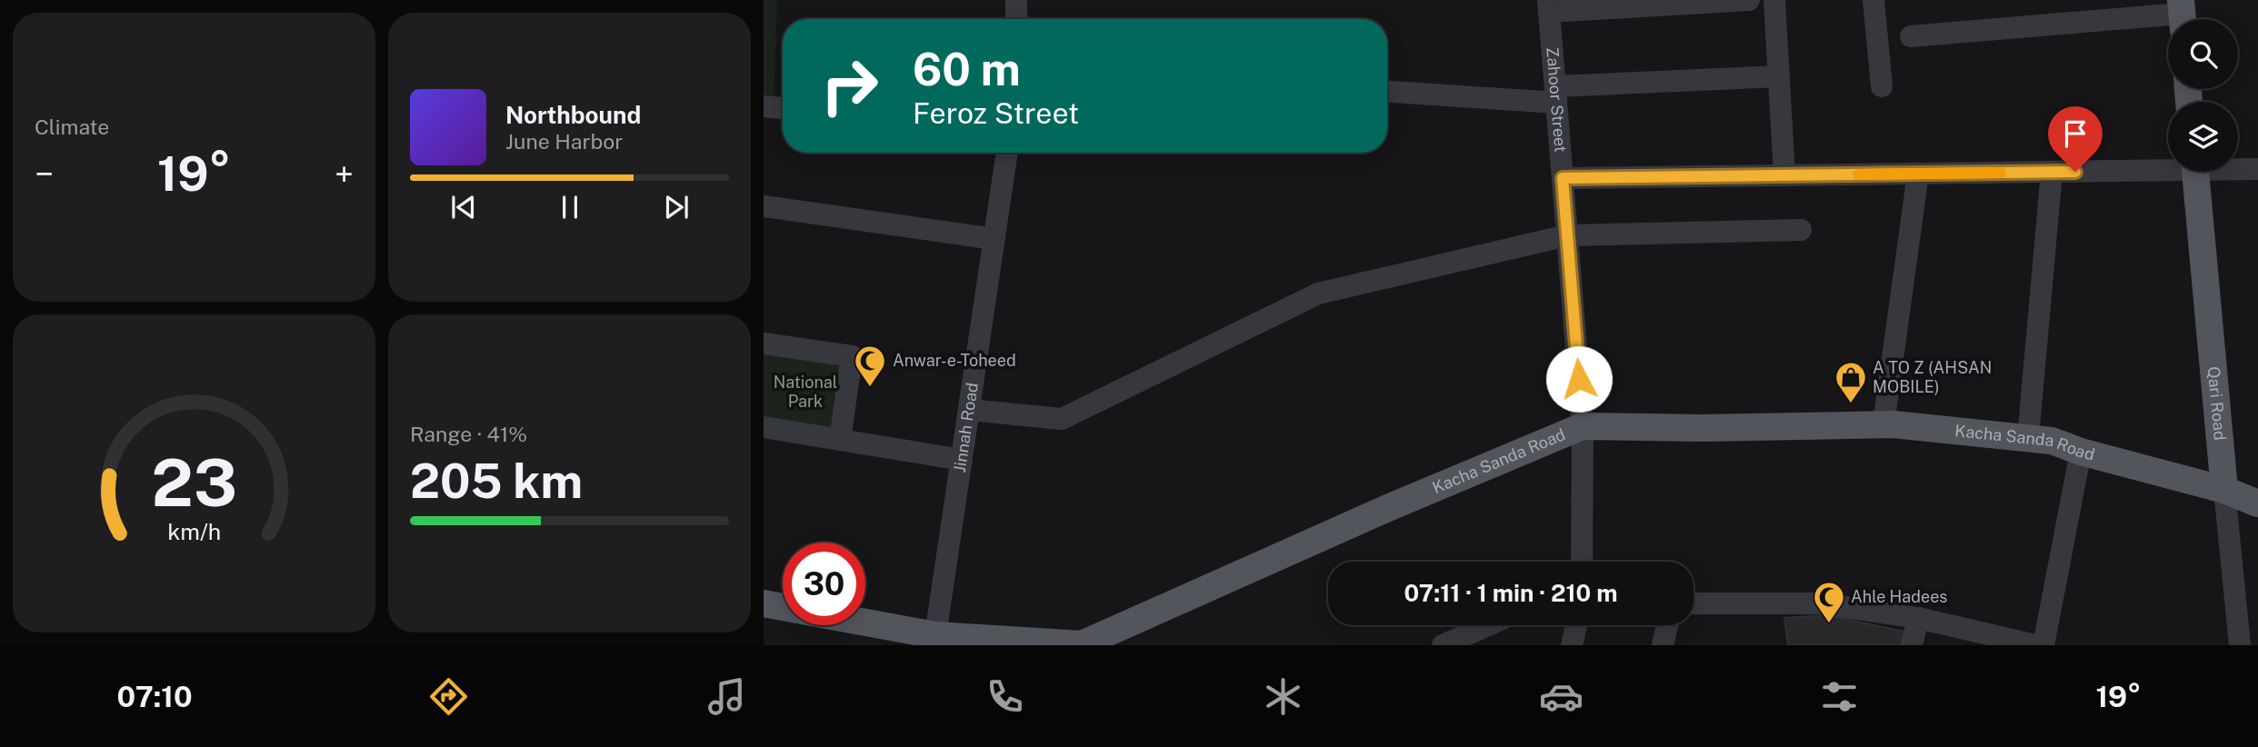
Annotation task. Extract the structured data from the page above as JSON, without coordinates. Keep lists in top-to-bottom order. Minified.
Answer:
{"streets":{"main road":["Qari Road","Kacha Sanda Road"],"street":["Zahoor Street","Jinnah Road"]},"crossings":[["Zahoor Street","Kacha Sanda Road"],["Qari Road","Kacha Sanda Road"],["Jinnah Road","Kacha Sanda Road"]],"parks":["National Park"],"places":{"mosque":["Anwar-e-Toheed","Ahle Hadees"],"shop":["A TO Z (AHSAN MOBILE)"]},"page":{"tile":["Climate",["Range · 41%","205 km"]],"turn":["60 m","Feroz Street"],"song":["Northbound","June Harbor"],"heat":["−","19°","+"],"limit":"30","trip":"07:11 · 1 min · 210 m","tabs":["07:10","19°"],"gauge":["23","km/h"]}}
